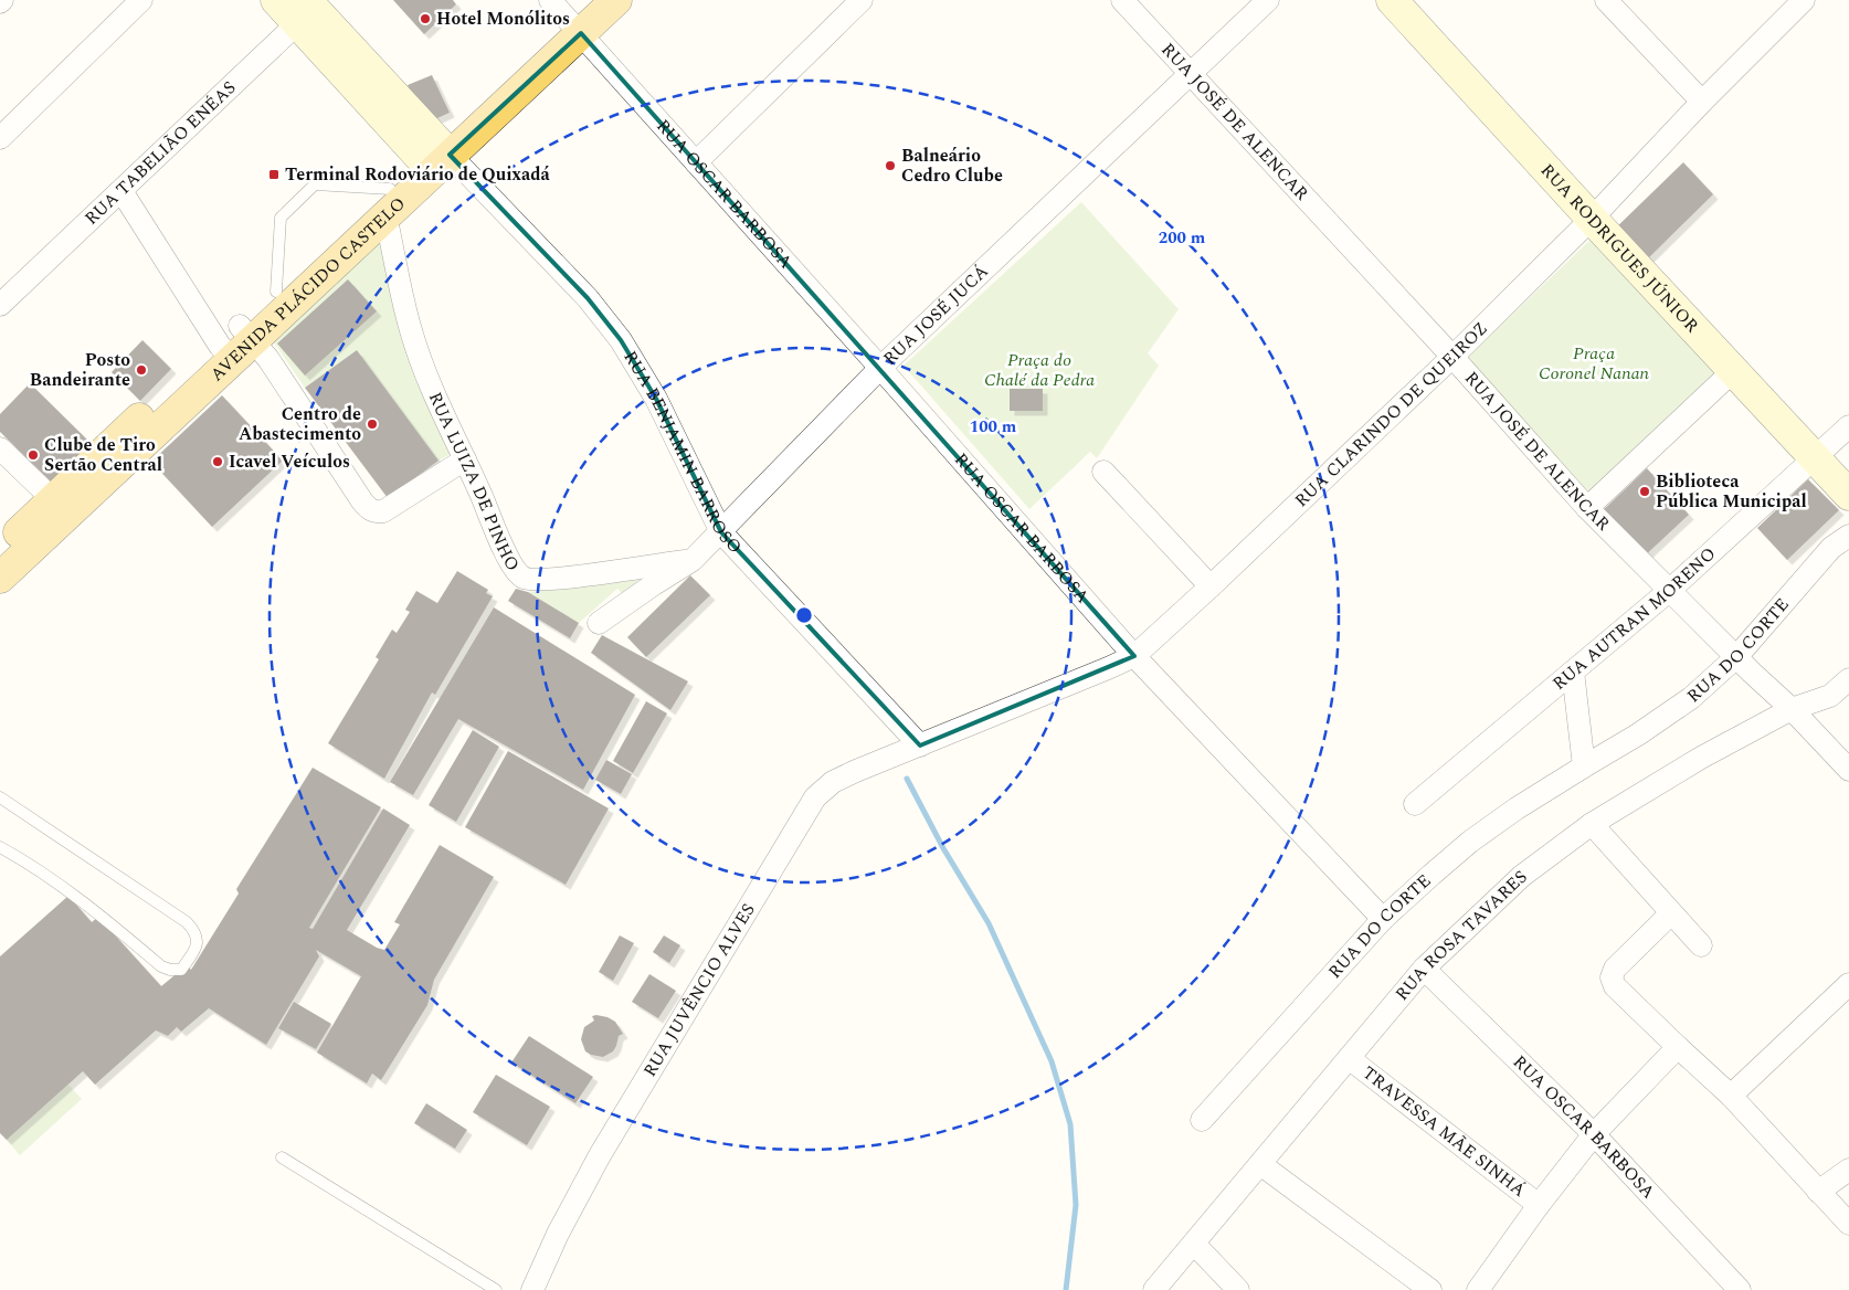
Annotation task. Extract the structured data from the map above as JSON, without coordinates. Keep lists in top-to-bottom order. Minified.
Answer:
{"streets":{"main road":["RUA RODRIGUES JÚNIOR","AVENIDA PLÁCIDO CASTELO"],"street":["RUA JOSÉ DE ALENCAR","RUA TABELIÃO ENÉAS","RUA OSCAR BARBOSA","RUA JOSÉ JUCÁ","RUA CLARINDO DE QUEIROZ","RUA BENJAMIN BARROSO","RUA LUIZA DE PINHO","RUA AUTRAN MORENO","RUA DO CORTE","RUA ROSA TAVARES","RUA JUVÊNCIO ALVES","TRAVESSA MÃE SINHÁ"]},"crossings":[["RUA JOSÉ DE ALENCAR","RUA JOSÉ JUCÁ"],["RUA JOSÉ DE ALENCAR","RUA CLARINDO DE QUEIROZ"],["RUA JOSÉ DE ALENCAR","RUA AUTRAN MORENO"],["RUA JOSÉ DE ALENCAR","RUA DO CORTE"],["RUA JOSÉ DE ALENCAR","RUA ROSA TAVARES"],["RUA OSCAR BARBOSA","AVENIDA PLÁCIDO CASTELO"],["RUA OSCAR BARBOSA","RUA JOSÉ JUCÁ"],["RUA OSCAR BARBOSA","RUA CLARINDO DE QUEIROZ"],["RUA OSCAR BARBOSA","RUA DO CORTE"],["RUA OSCAR BARBOSA","RUA ROSA TAVARES"],["RUA RODRIGUES JÚNIOR","RUA CLARINDO DE QUEIROZ"],["RUA RODRIGUES JÚNIOR","RUA AUTRAN MORENO"],["AVENIDA PLÁCIDO CASTELO","RUA BENJAMIN BARROSO"],["AVENIDA PLÁCIDO CASTELO","RUA LUIZA DE PINHO"],["RUA JOSÉ JUCÁ","RUA BENJAMIN BARROSO"],["RUA JOSÉ JUCÁ","RUA LUIZA DE PINHO"],["RUA CLARINDO DE QUEIROZ","RUA BENJAMIN BARROSO"],["RUA CLARINDO DE QUEIROZ","RUA JUVÊNCIO ALVES"],["RUA BENJAMIN BARROSO","RUA JUVÊNCIO ALVES"],["RUA ROSA TAVARES","TRAVESSA MÃE SINHÁ"]],"parks":["Praça Coronel Nanan","Praça do Chalé da Pedra"],"places":{"other":["Hotel Monólitos","Balneário Cedro Clube","Posto Bandeirante","Centro de Abastecimento","Clube de Tiro Sertão Central","Icavel Veículos","Biblioteca Pública Municipal"],"transit":["Terminal Rodoviário de Quixadá"]},"rings":["200 m","100 m"]}
